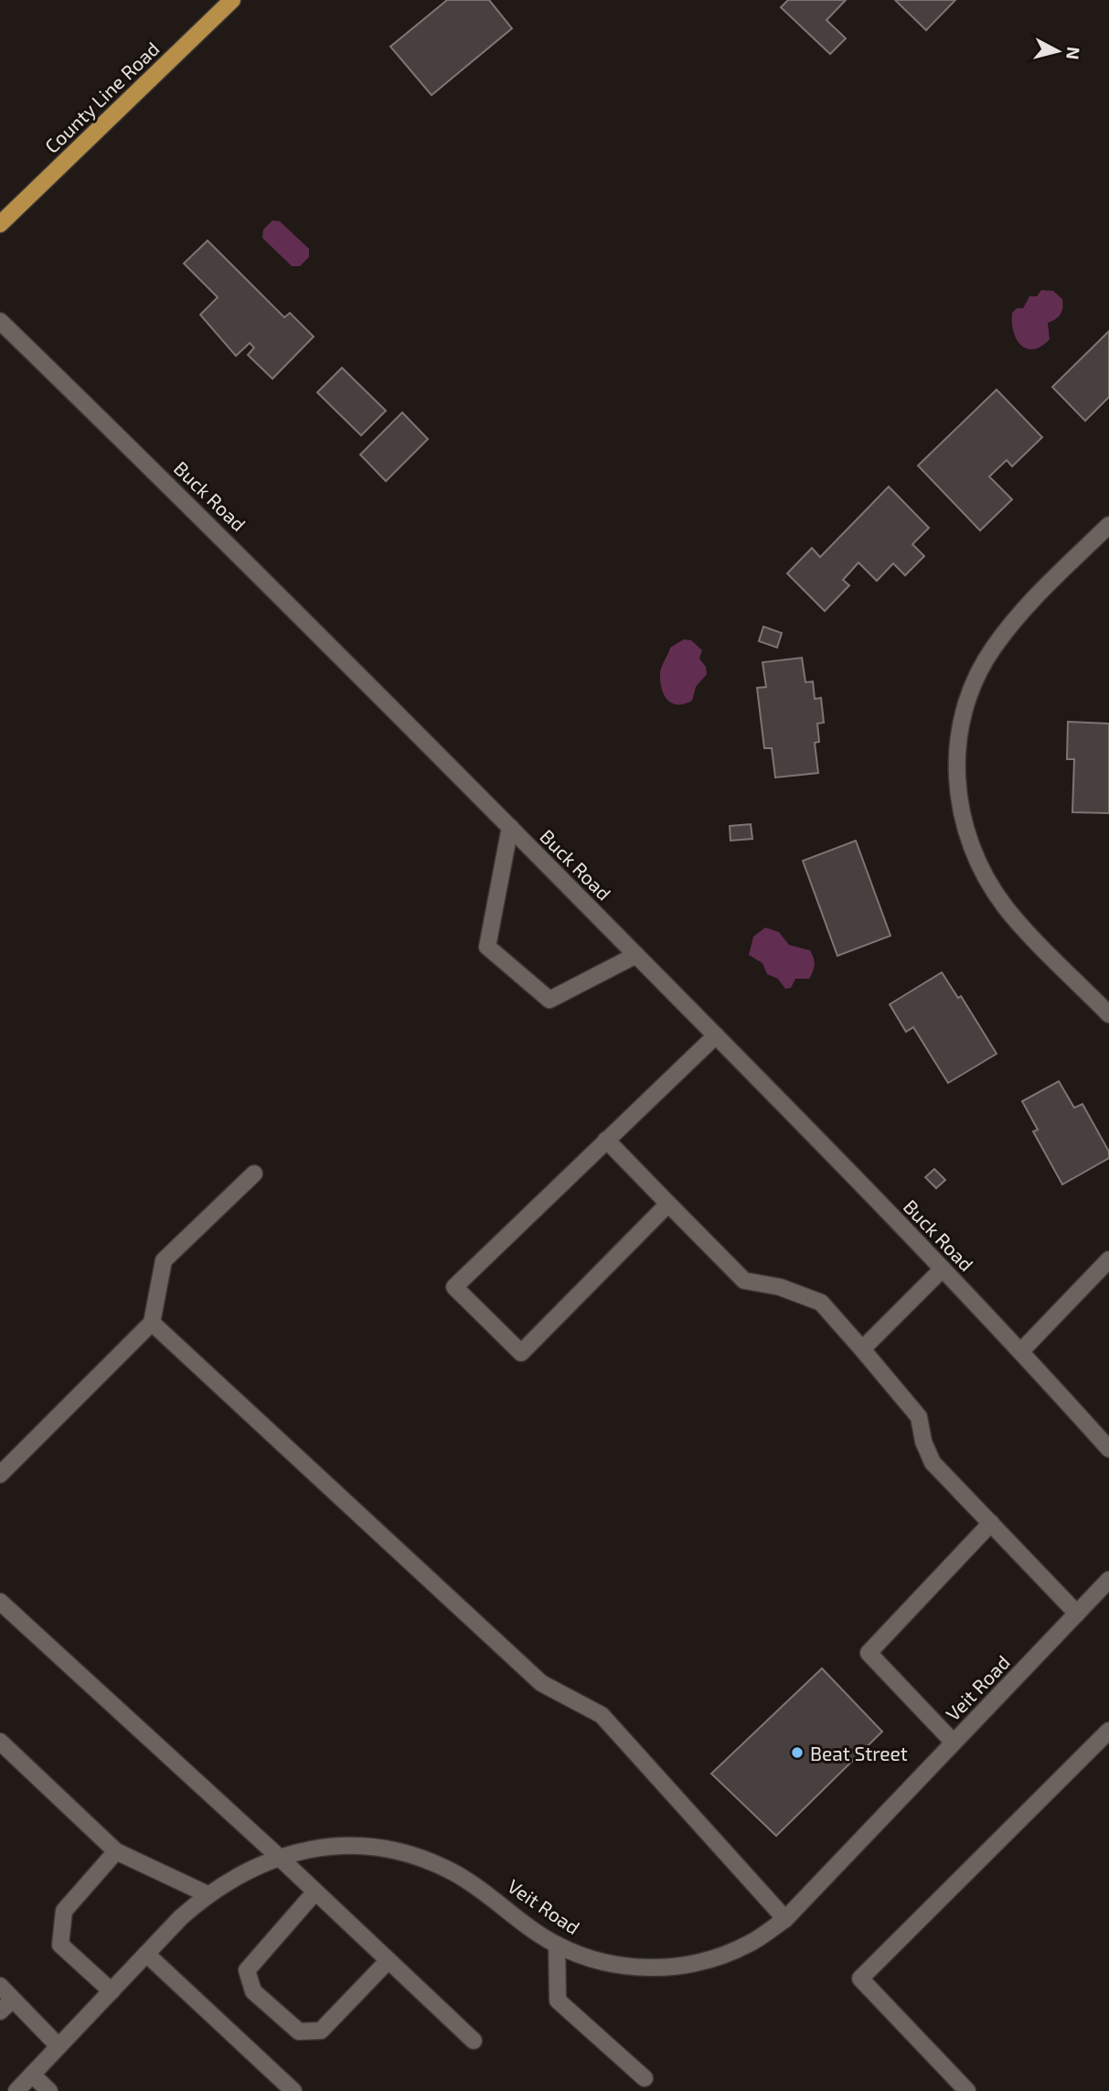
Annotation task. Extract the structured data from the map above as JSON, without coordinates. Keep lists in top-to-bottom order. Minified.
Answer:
{"streets":{"main road":["County Line Road"],"street":["Buck Road","Veit Road"]},"places":["Beat Street"],"north":"right"}
